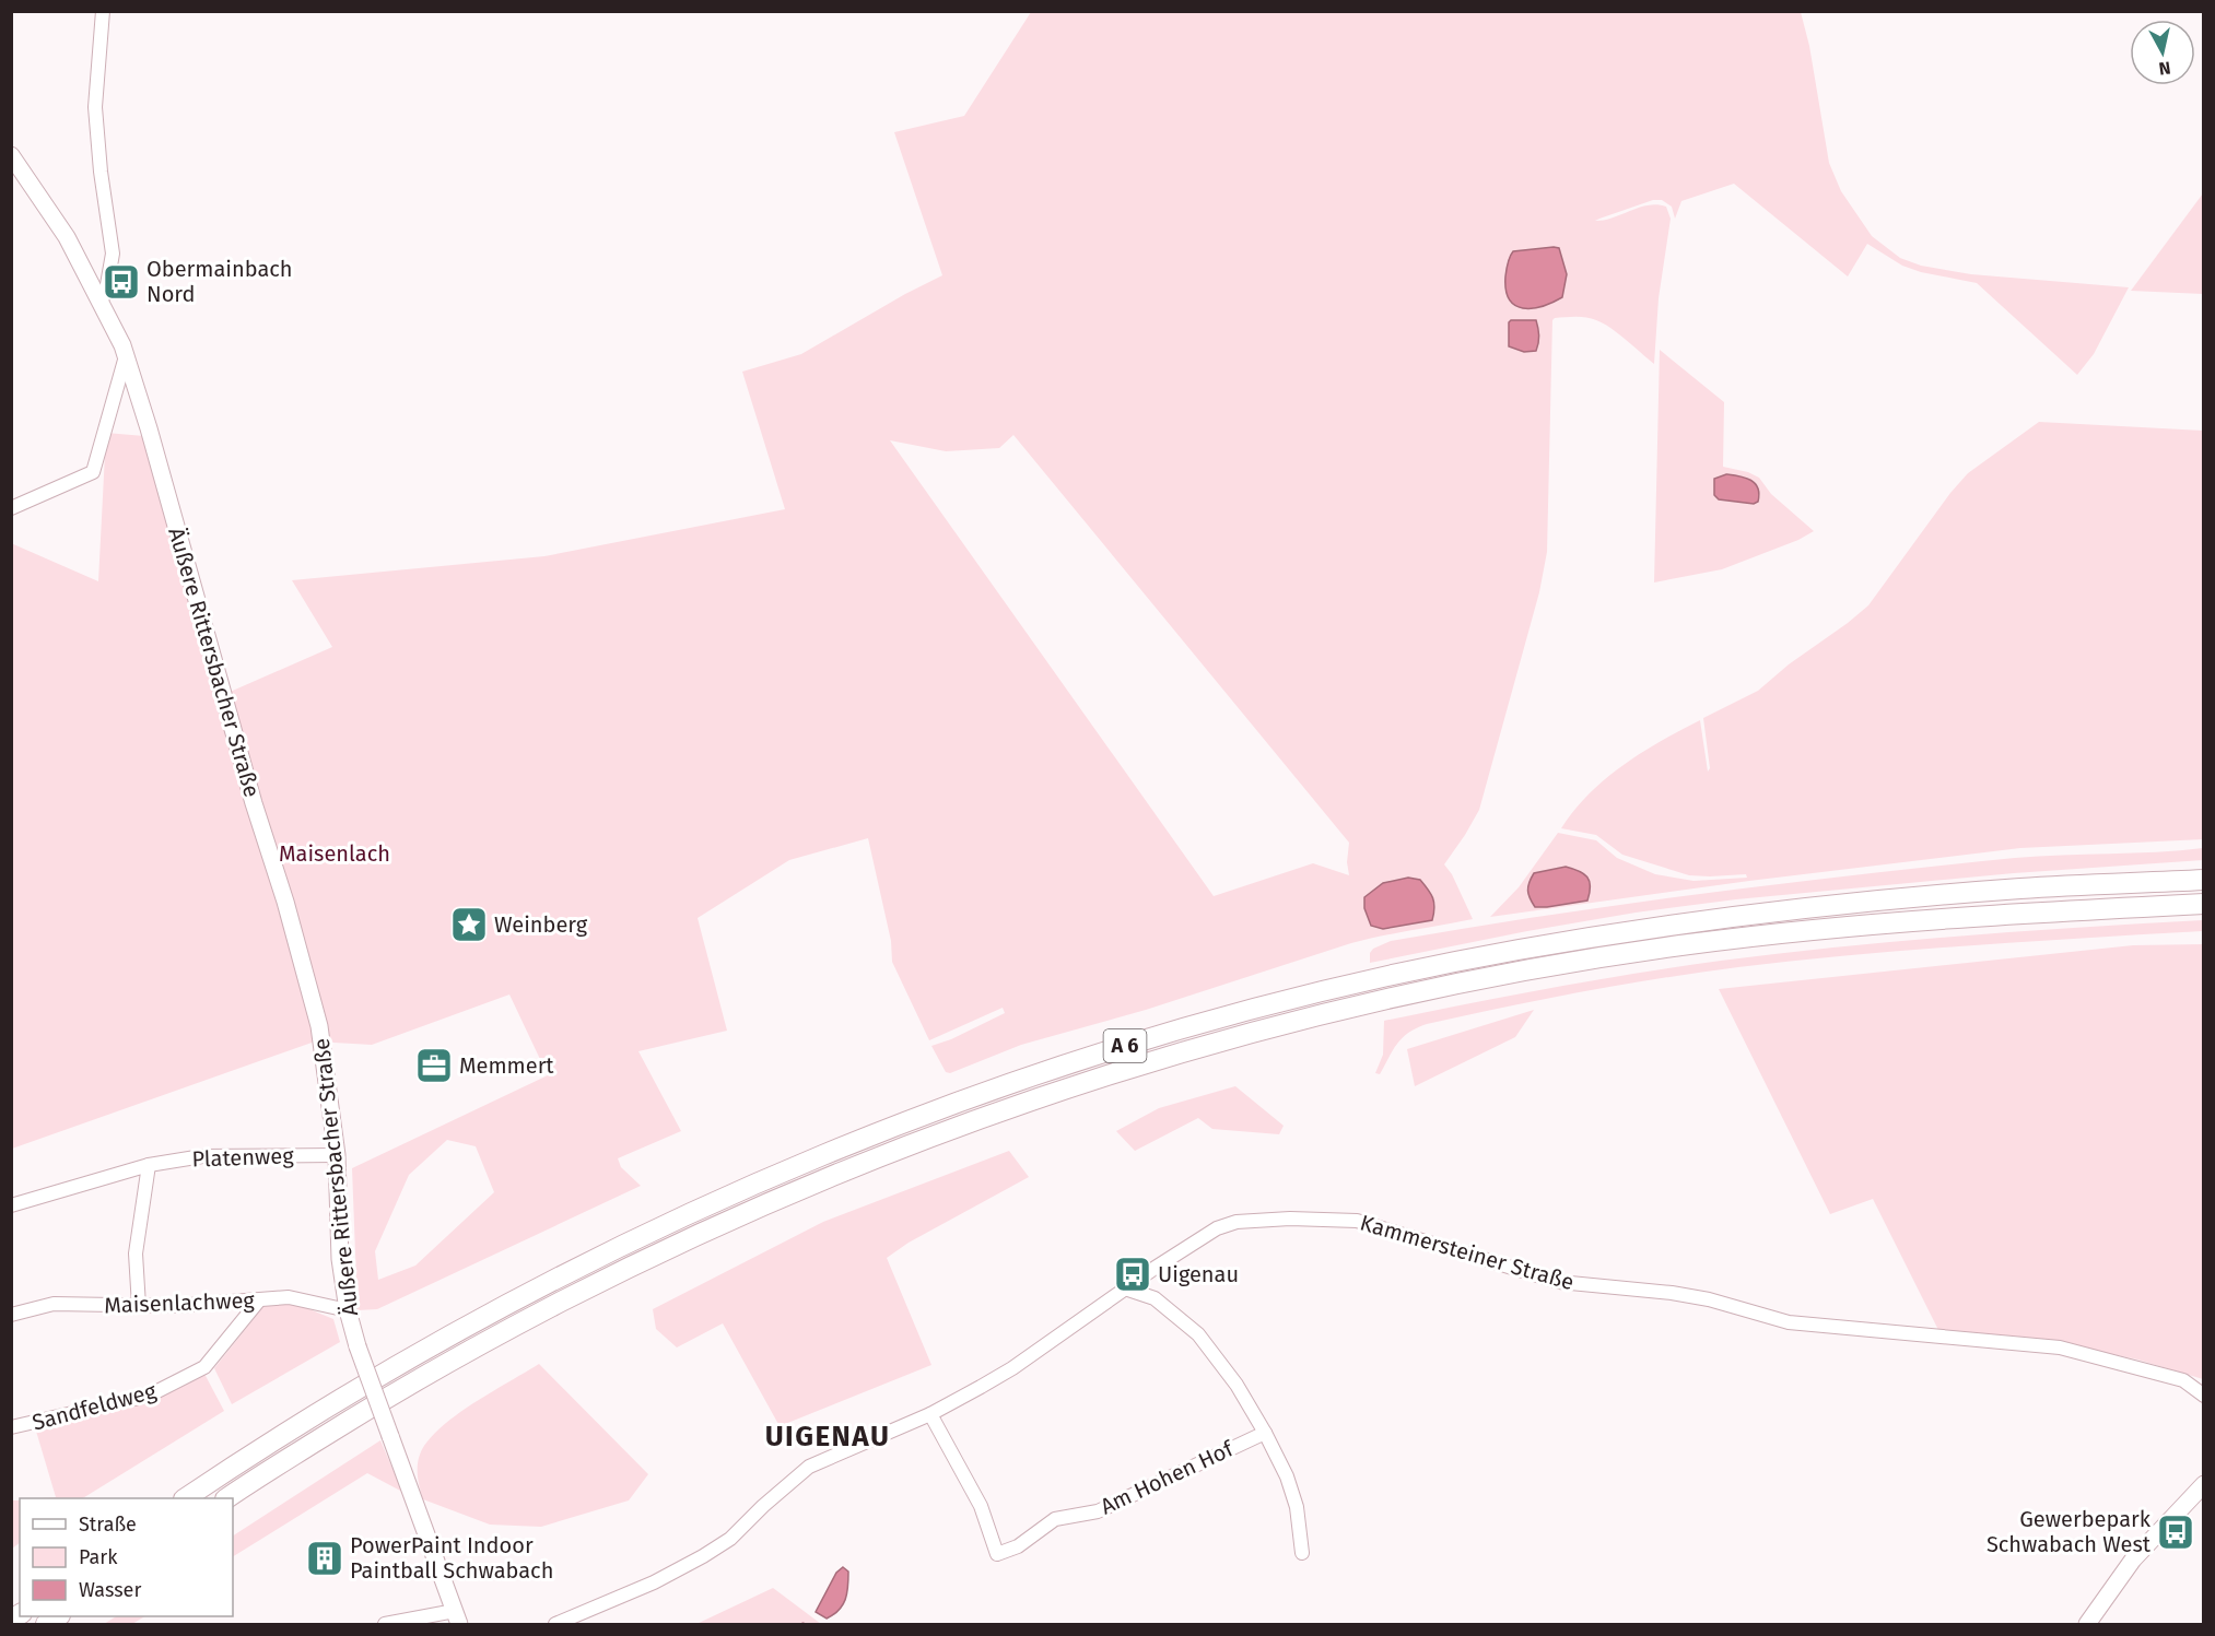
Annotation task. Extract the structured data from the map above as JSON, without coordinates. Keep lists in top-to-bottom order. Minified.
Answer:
{"streets":{"highway":["A 6"],"main road":["Äußere Rittersbacher Straße"],"street":["Platenweg","Kammersteiner Straße","Maisenlachweg","Sandfeldweg","Am Hohen Hof"]},"crossings":[["Äußere Rittersbacher Straße","Platenweg"],["Äußere Rittersbacher Straße","Maisenlachweg"],["Kammersteiner Straße","Am Hohen Hof"],["Maisenlachweg","Sandfeldweg"]],"districts":["UIGENAU"],"parks":["Maisenlach"],"places":{"bus stop":["Obermainbach Nord","Uigenau","Gewerbepark Schwabach West"],"place":["Weinberg"],"office":["Memmert"],"building":["PowerPaint Indoor Paintball Schwabach"]},"legend":["Straße","Park","Wasser"],"north":"bottom"}
